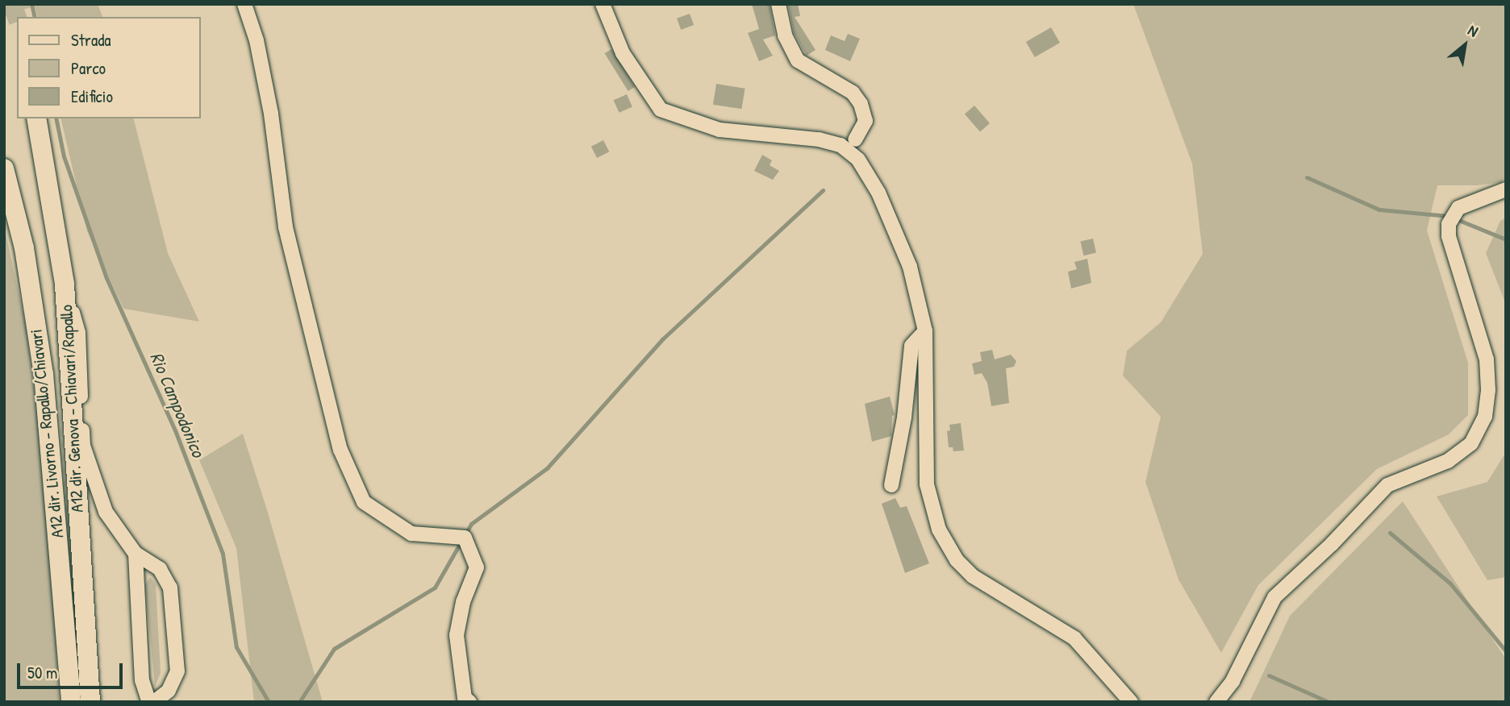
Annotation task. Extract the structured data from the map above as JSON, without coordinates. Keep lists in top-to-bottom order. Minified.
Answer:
{"streets":{"highway":["A12 dir. Genova - Chiavari/Rapallo","A12 dir. Livorno - Rapallo/Chiavari"]},"water":["Rio Campodonico"],"legend":["Strada","Parco","Edificio"],"scale_bar":"50 m","north":"top right"}
